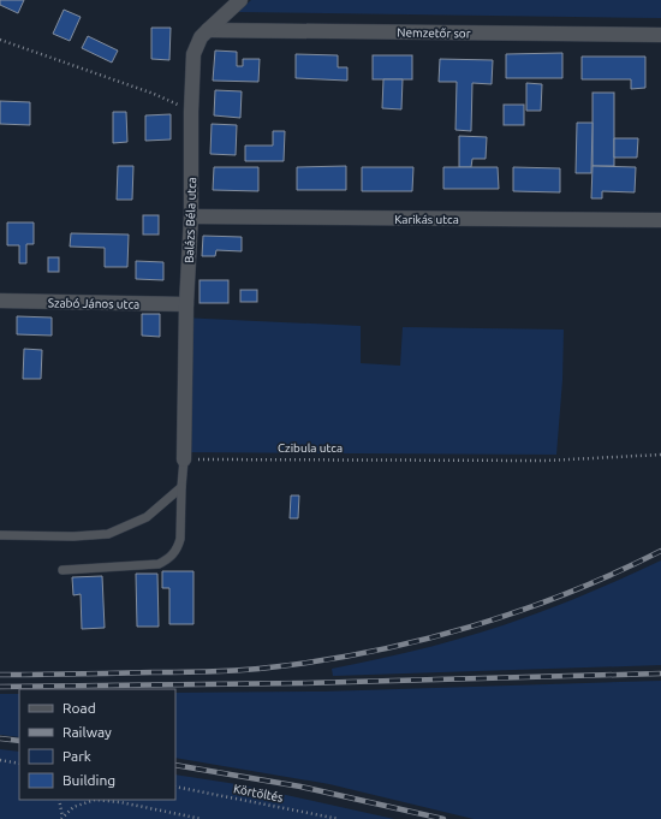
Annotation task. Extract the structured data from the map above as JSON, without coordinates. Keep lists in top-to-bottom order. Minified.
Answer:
{"streets":{"street":["Nemzetőr sor","Karikás utca","Balázs Béla utca","Szabó János utca"],"path":["Czibula utca","Körtöltés"]},"crossings":[["Nemzetőr sor","Balázs Béla utca"],["Karikás utca","Balázs Béla utca"],["Balázs Béla utca","Szabó János utca"],["Balázs Béla utca","Czibula utca"]],"legend":["Road","Railway","Park","Building"]}
